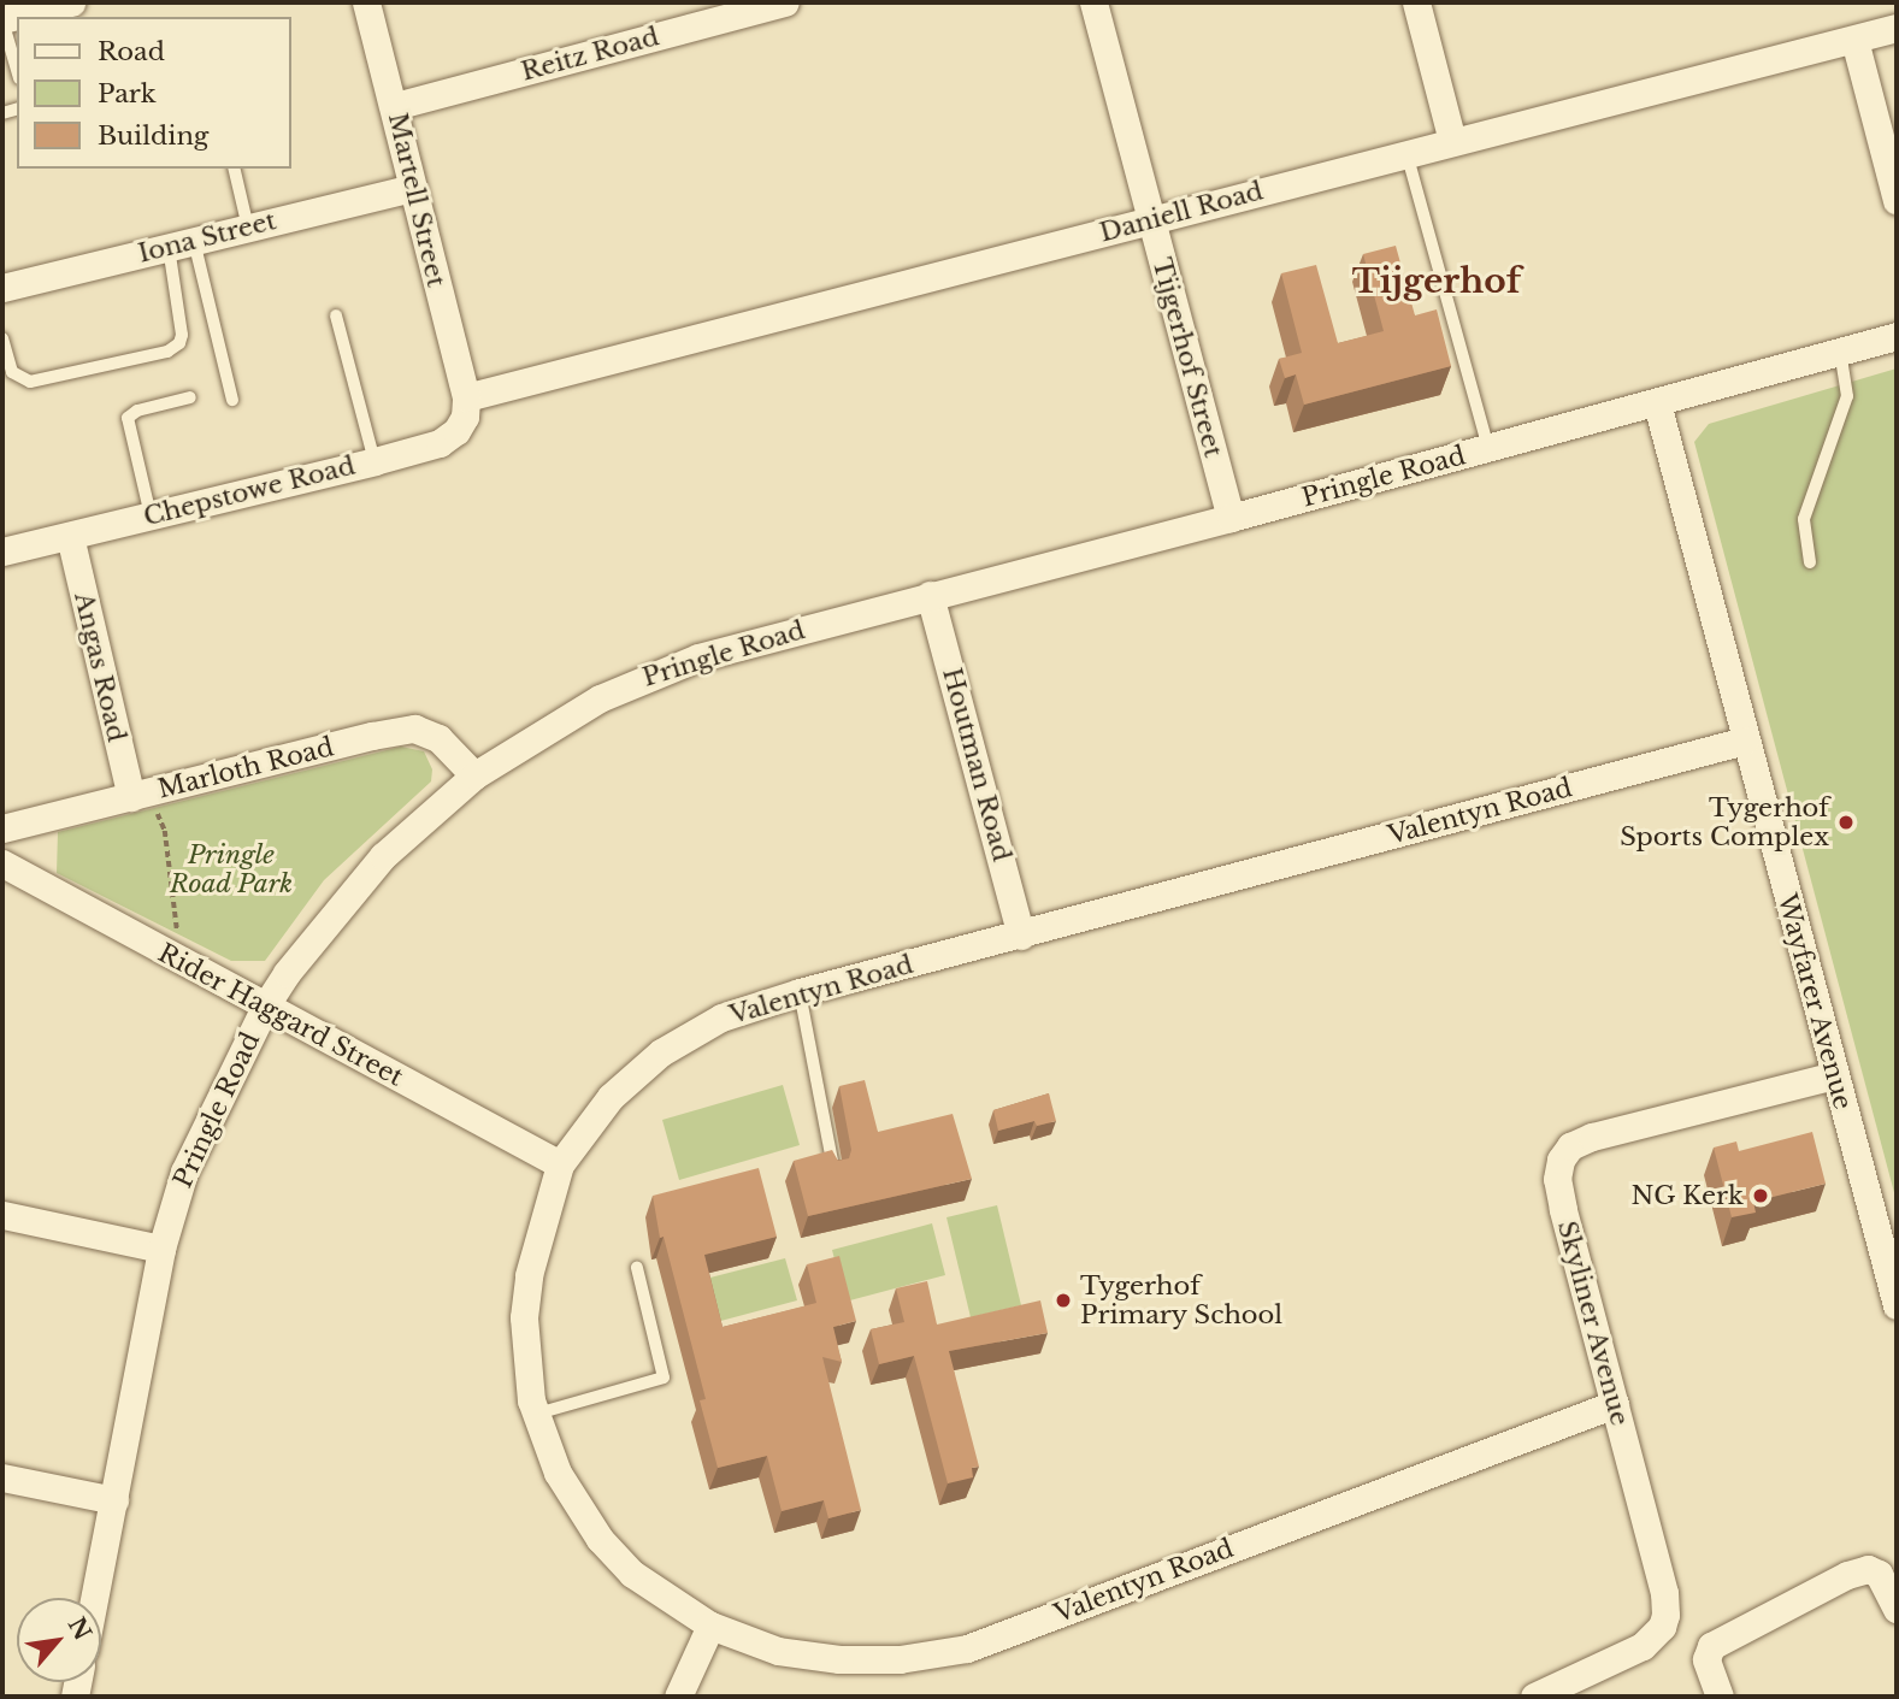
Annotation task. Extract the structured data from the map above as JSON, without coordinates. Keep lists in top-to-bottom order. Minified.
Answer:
{"streets":{"street":["Reitz Road","Martell Street","Daniell Road","Iona Street","Tijgerhof Street","Pringle Road","Chepstowe Road","Angas Road","Houtman Road","Marloth Road","Valentyn Road","Wayfarer Avenue","Rider Haggard Street","Skyliner Avenue"]},"crossings":[["Reitz Road","Martell Street"],["Martell Street","Daniell Road"],["Martell Street","Iona Street"],["Martell Street","Chepstowe Road"],["Daniell Road","Tijgerhof Street"],["Daniell Road","Chepstowe Road"],["Tijgerhof Street","Pringle Road"],["Pringle Road","Houtman Road"],["Pringle Road","Marloth Road"],["Pringle Road","Wayfarer Avenue"],["Pringle Road","Rider Haggard Street"],["Chepstowe Road","Angas Road"],["Angas Road","Marloth Road"],["Houtman Road","Valentyn Road"],["Valentyn Road","Wayfarer Avenue"],["Valentyn Road","Rider Haggard Street"],["Valentyn Road","Skyliner Avenue"],["Wayfarer Avenue","Skyliner Avenue"]],"districts":["Tijgerhof"],"parks":["Pringle Road Park"],"places":["Tygerhof Sports Complex","NG Kerk","Tygerhof Primary School"],"legend":["Road","Park","Building"],"north":"top right"}
